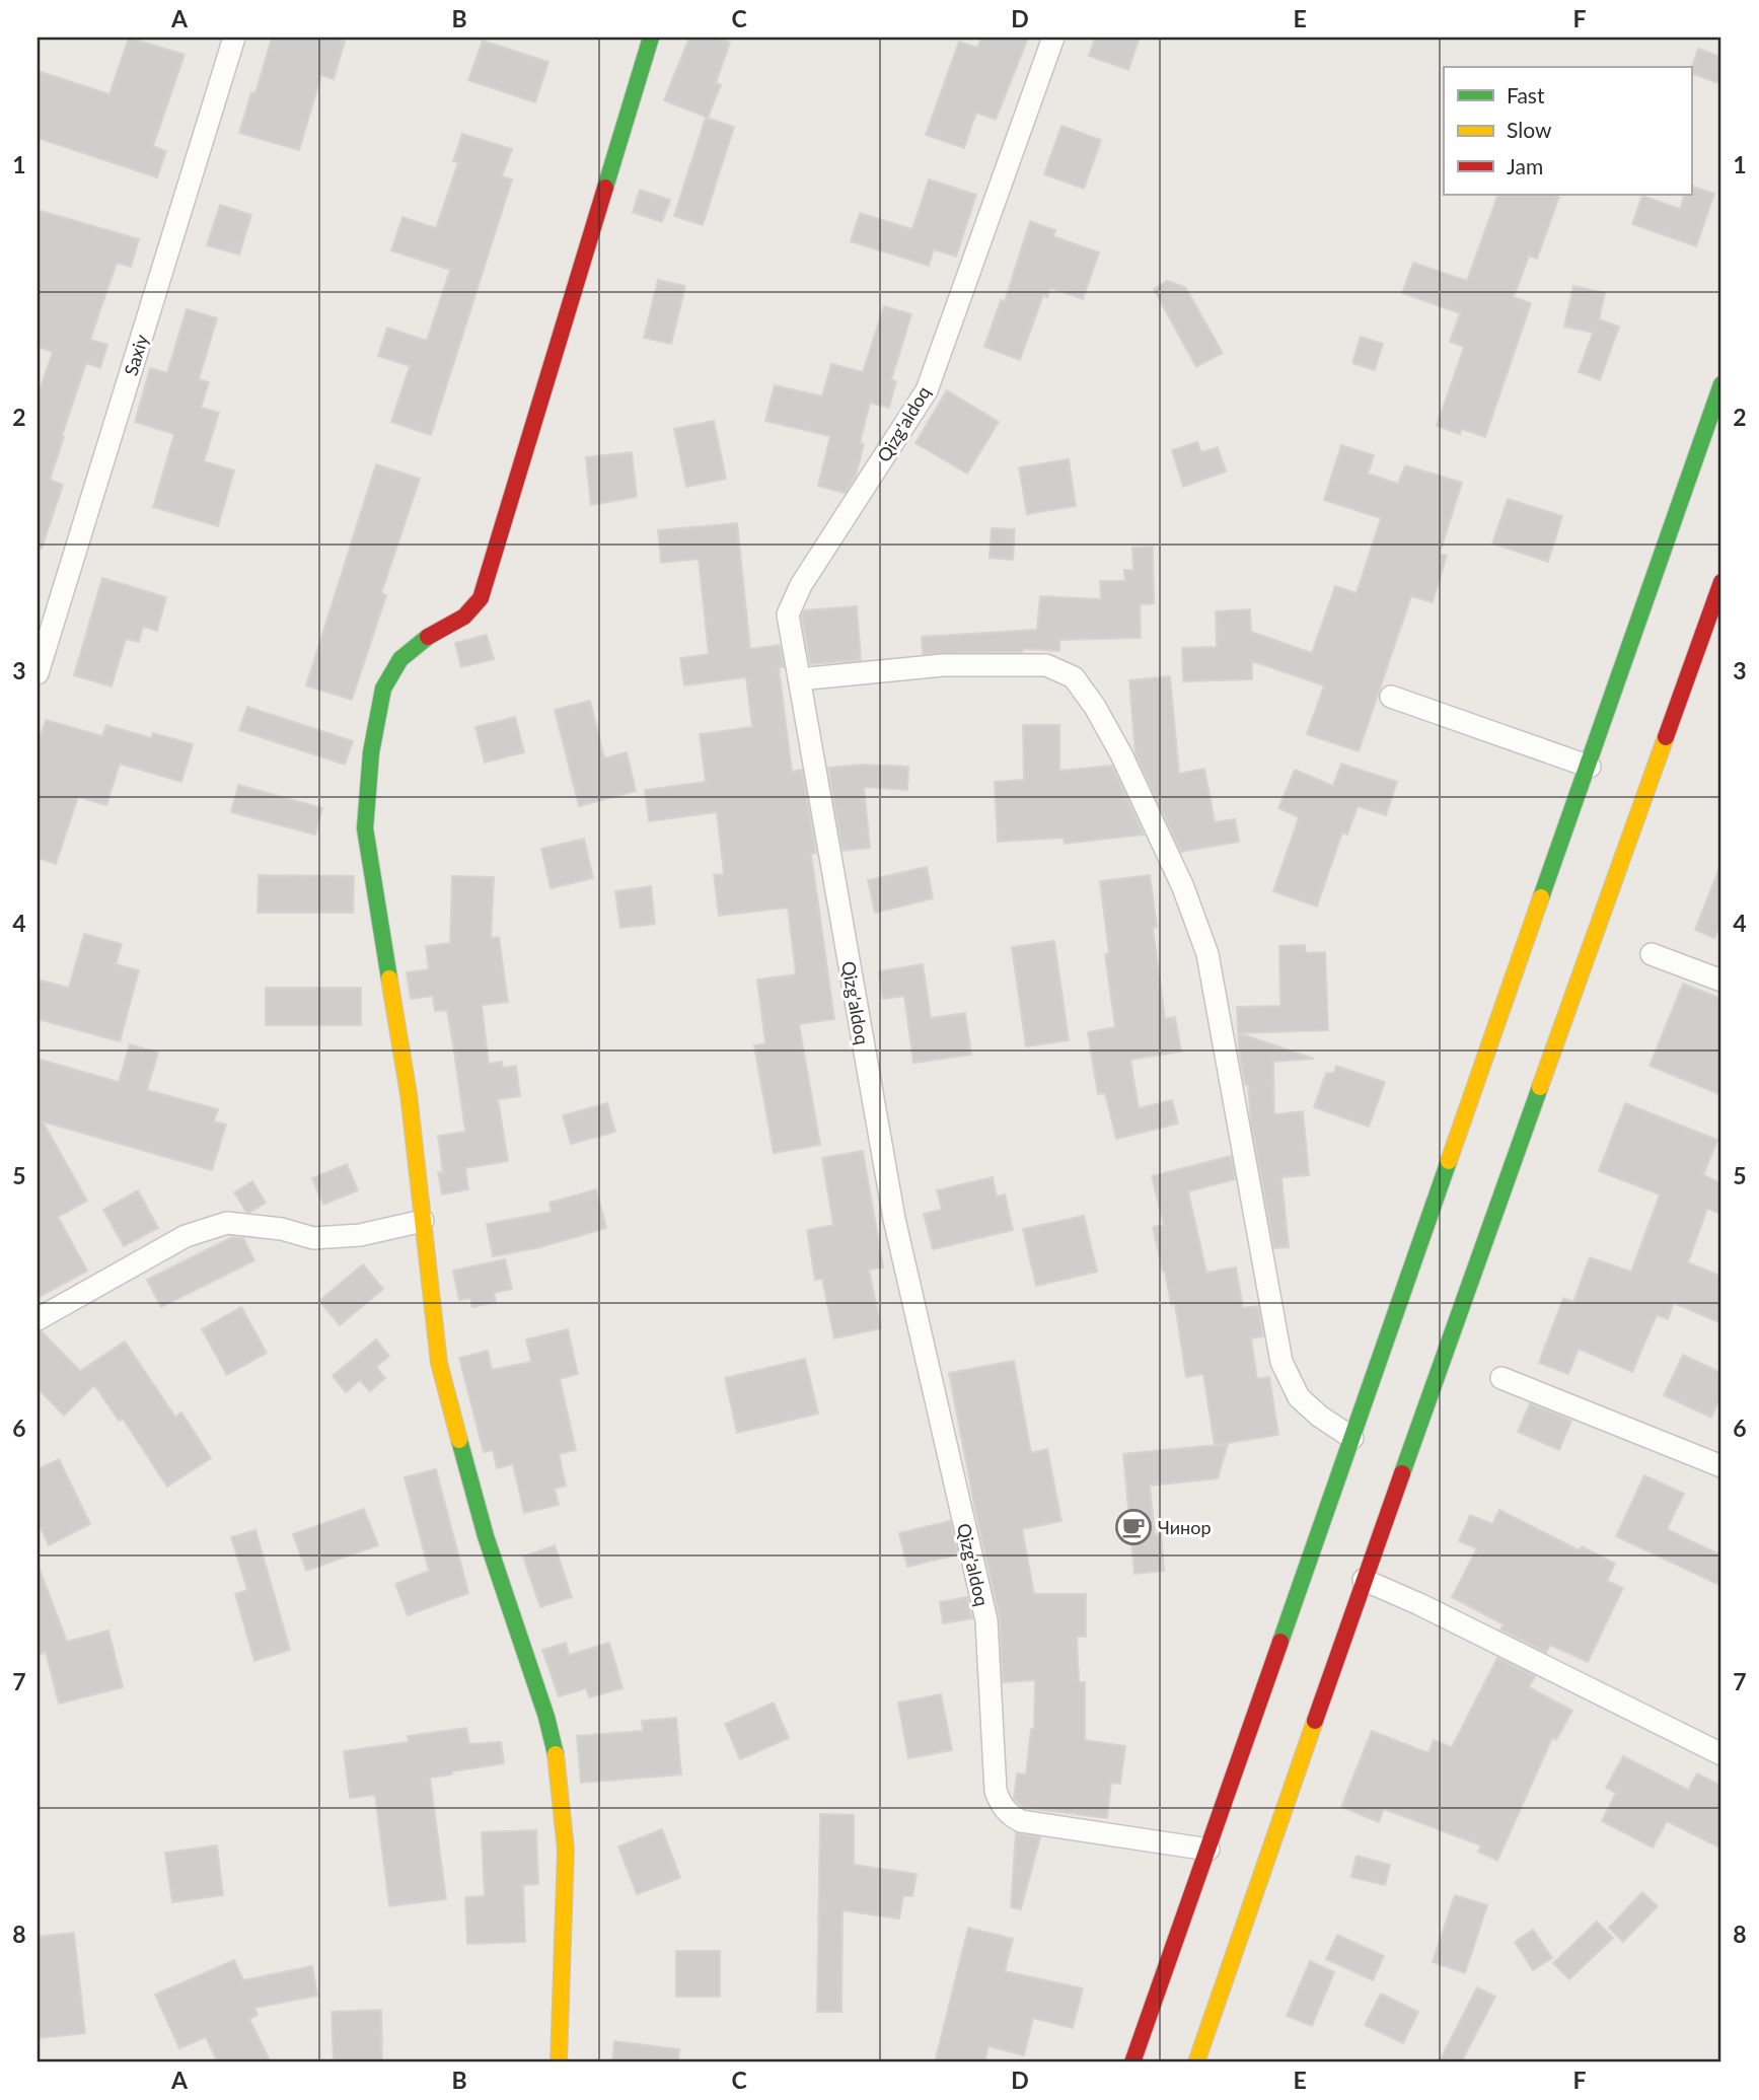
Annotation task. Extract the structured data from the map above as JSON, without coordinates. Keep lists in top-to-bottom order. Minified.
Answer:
{"streets":{"street":["Saxiy","Qizg'aldoq"]},"places":{"cafe":["Чинор"]},"legend":["Fast","Slow","Jam"],"grid":{"columns":["A","B","C","D","E","F"],"rows":["1","2","3","4","5","6","7","8"]}}
